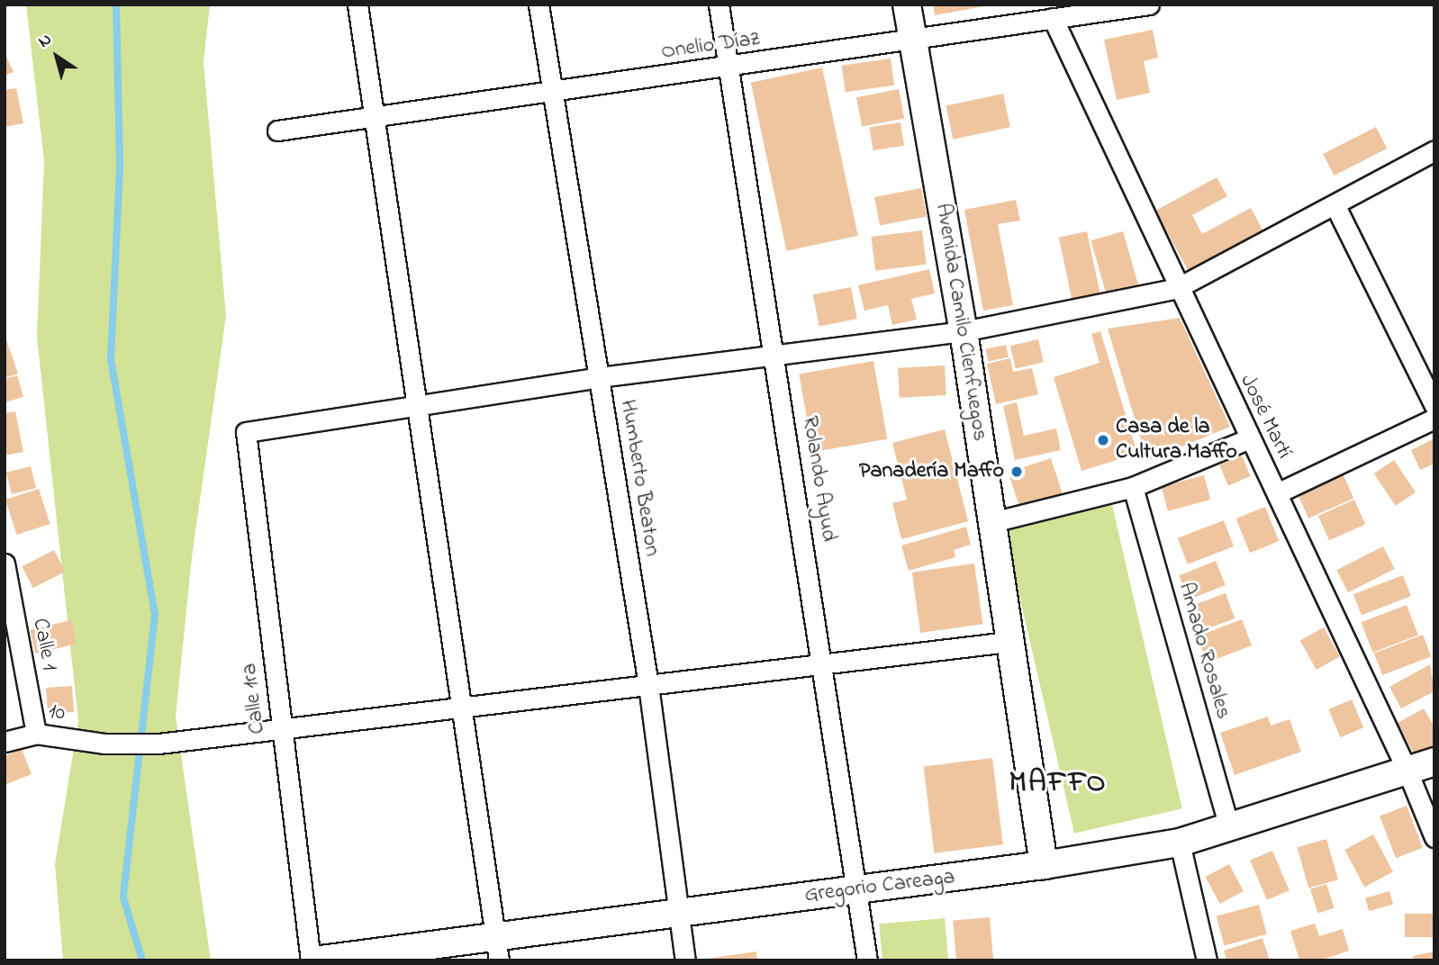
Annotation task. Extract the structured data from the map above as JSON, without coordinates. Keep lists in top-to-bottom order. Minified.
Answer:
{"streets":{"main road":["Avenida Camilo Cienfuegos","Gregorio Careaga"],"street":["Onelio Díaz","José Martí","Humberto Beaton","Rolando Ayud","Calle 1","Amado Rosales","Calle 1ra","10"]},"crossings":[["Onelio Díaz","Avenida Camilo Cienfuegos"],["Onelio Díaz","José Martí"],["Onelio Díaz","Humberto Beaton"],["Onelio Díaz","Rolando Ayud"],["Avenida Camilo Cienfuegos","10"],["Avenida Camilo Cienfuegos","Gregorio Careaga"],["José Martí","Gregorio Careaga"],["Humberto Beaton","10"],["Humberto Beaton","Gregorio Careaga"],["Rolando Ayud","10"],["Rolando Ayud","Gregorio Careaga"],["Calle 1","10"],["Amado Rosales","Gregorio Careaga"],["Calle 1ra","10"],["Calle 1ra","Gregorio Careaga"]],"districts":["MAFFO"],"places":["Casa de la Cultura Maffo","Panadería Maffo"],"north":"top left"}
